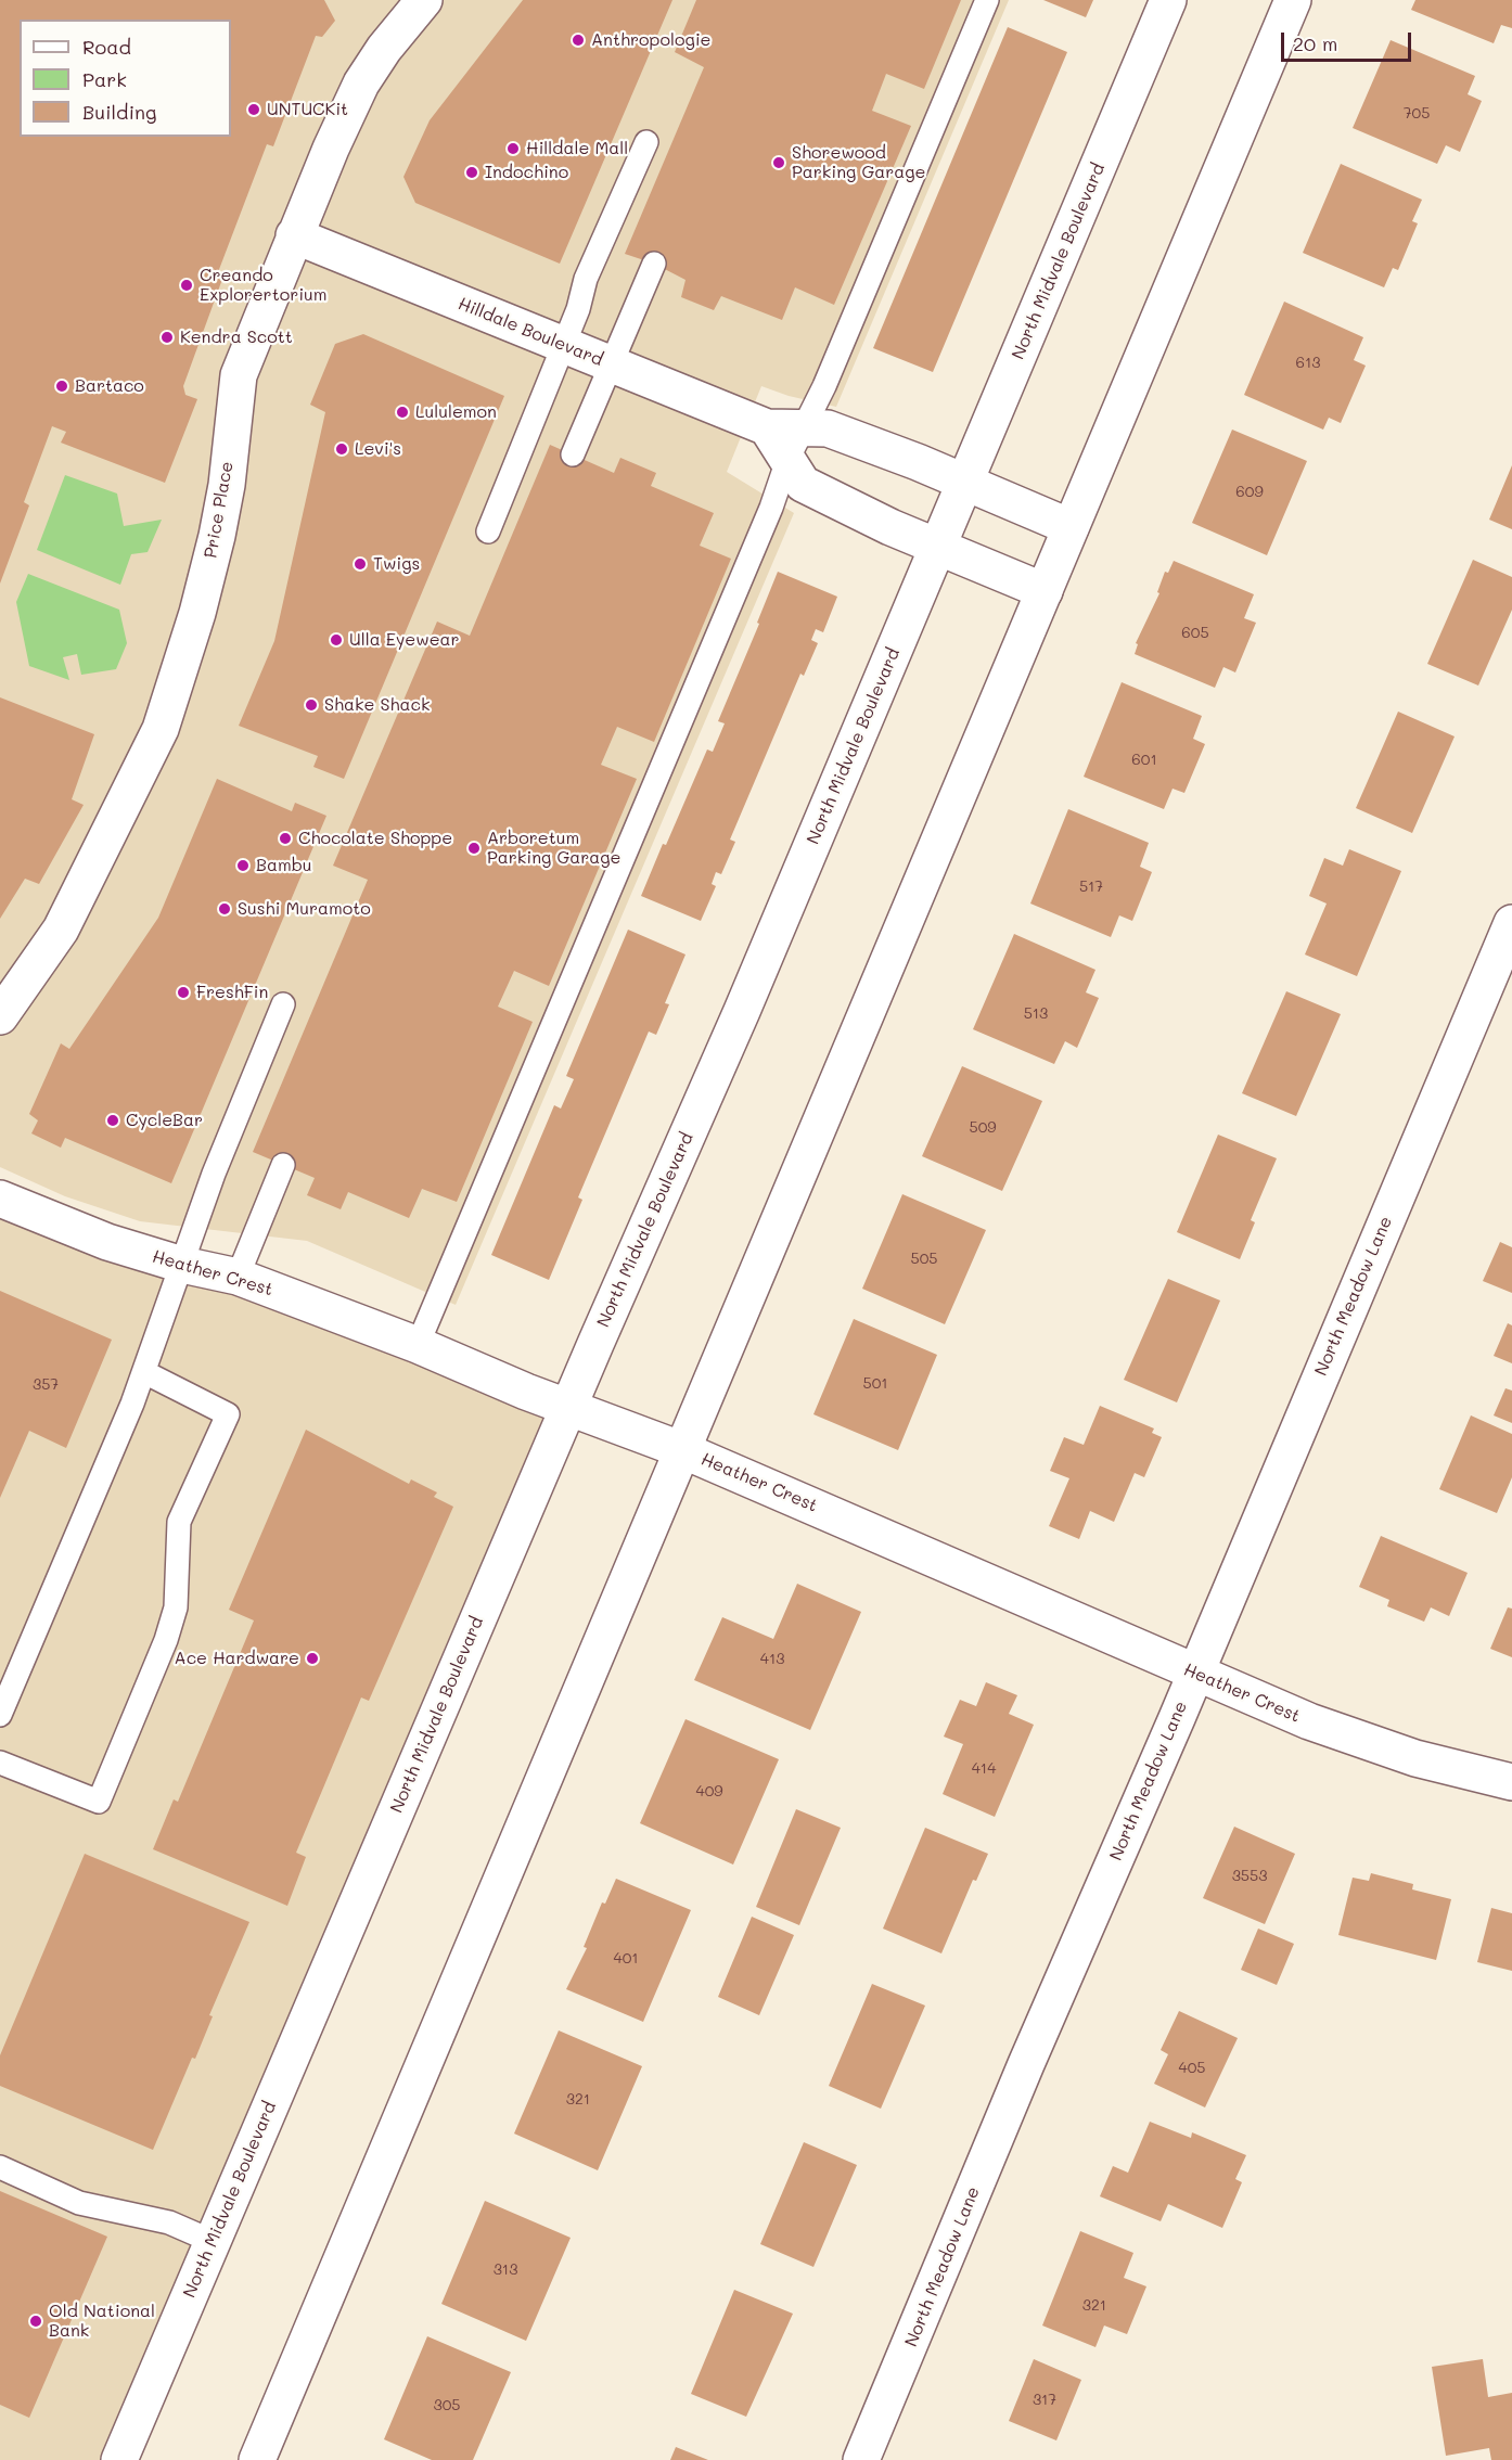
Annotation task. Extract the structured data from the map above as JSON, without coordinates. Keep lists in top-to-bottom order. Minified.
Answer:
{"streets":{"street":["North Midvale Boulevard","Hilldale Boulevard","Price Place","Heather Crest","North Meadow Lane"]},"crossings":[["North Midvale Boulevard","Hilldale Boulevard"],["North Midvale Boulevard","Heather Crest"],["Hilldale Boulevard","Price Place"],["Heather Crest","North Meadow Lane"]],"places":["Anthropologie","UNTUCKit","Hilldale Mall","Shorewood Parking Garage","Indochino","Creando Explorertorium","Kendra Scott","Bartaco","Lululemon","Levi's","Twigs","Ulla Eyewear","Shake Shack","Chocolate Shoppe","Arboretum Parking Garage","Bambu","Sushi Muramoto","FreshFin","CycleBar","Ace Hardware","Old National Bank"],"house_numbers":["705","613","609","605","601","517","513","509","505","501","357","413","414","409","3553","401","405","321","313","321","317","305"],"legend":["Road","Park","Building"],"scale_bar":"20 m"}
